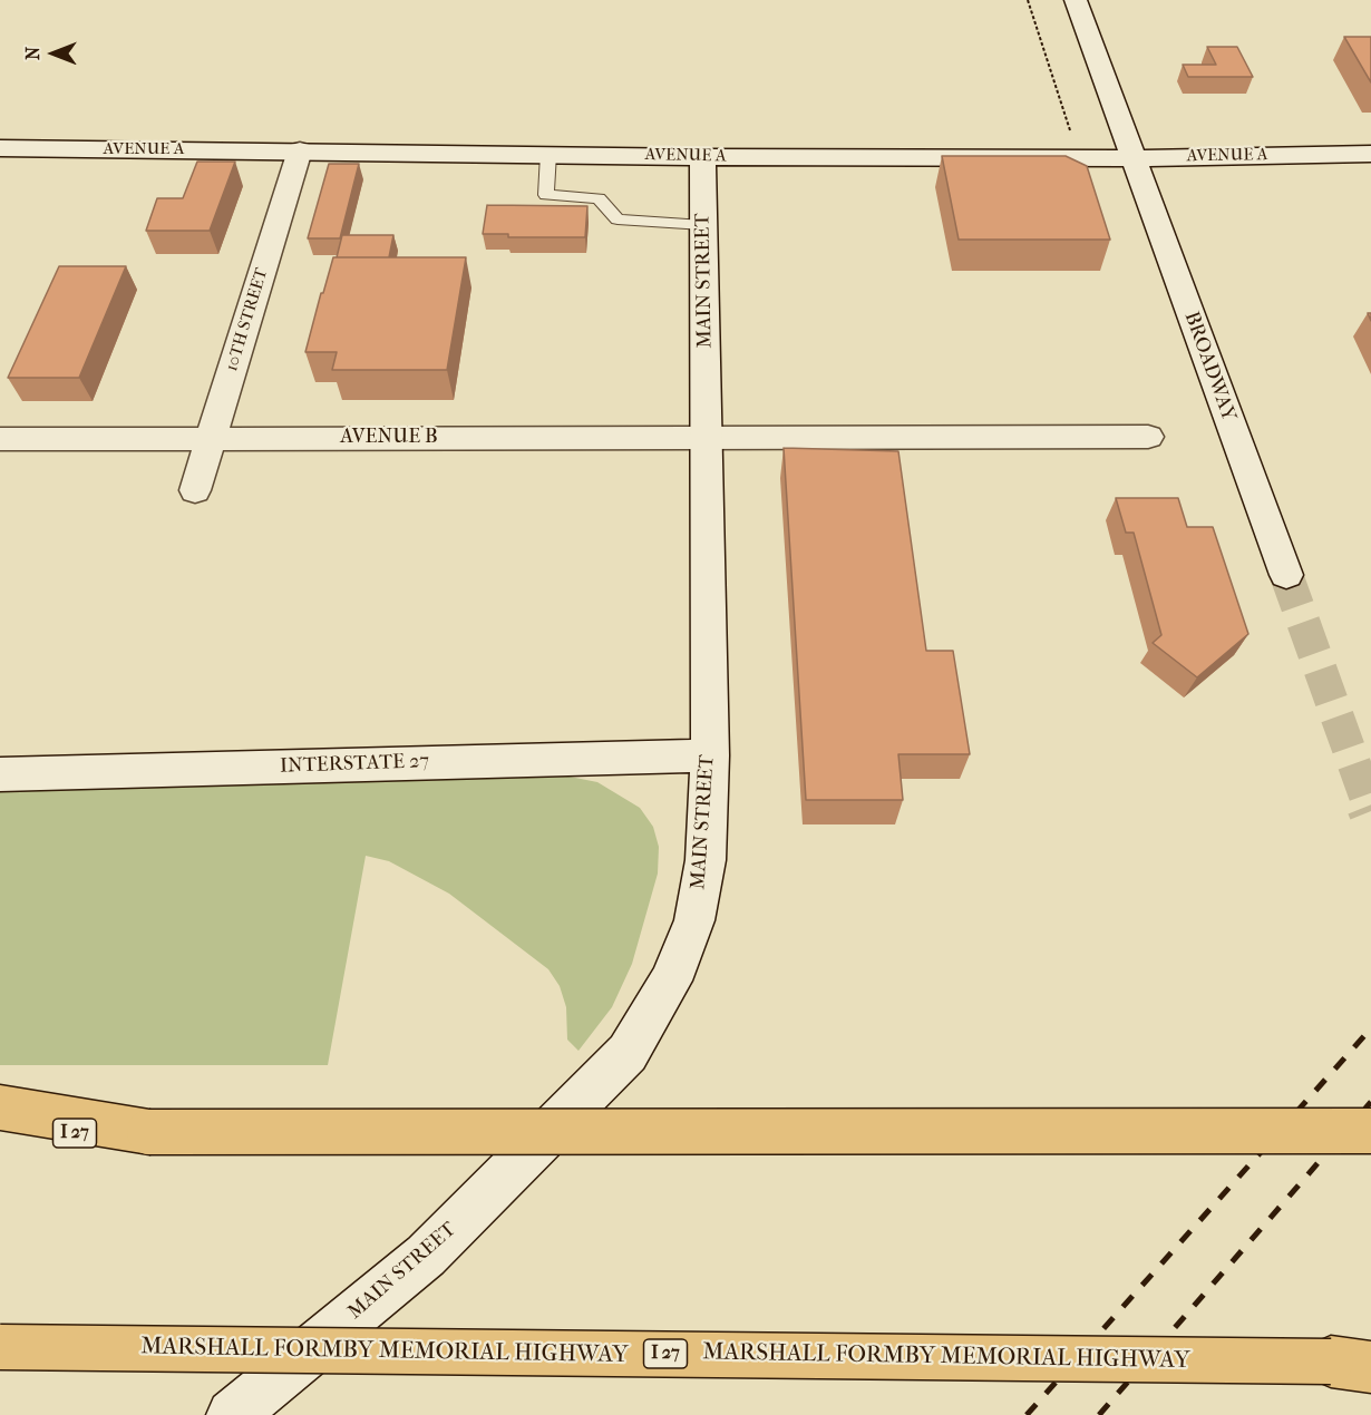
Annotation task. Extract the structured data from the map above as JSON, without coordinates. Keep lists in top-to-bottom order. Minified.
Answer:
{"streets":{"highway":["I 27","MARSHALL FORMBY MEMORIAL HIGHWAY"],"main road":["AVENUE A","MAIN STREET","10TH STREET","BROADWAY","AVENUE B","INTERSTATE 27"]},"crossings":[["AVENUE A","MAIN STREET"],["AVENUE A","10TH STREET"],["AVENUE A","BROADWAY"],["MAIN STREET","AVENUE B"],["MAIN STREET","INTERSTATE 27"],["10TH STREET","AVENUE B"]],"north":"left"}
